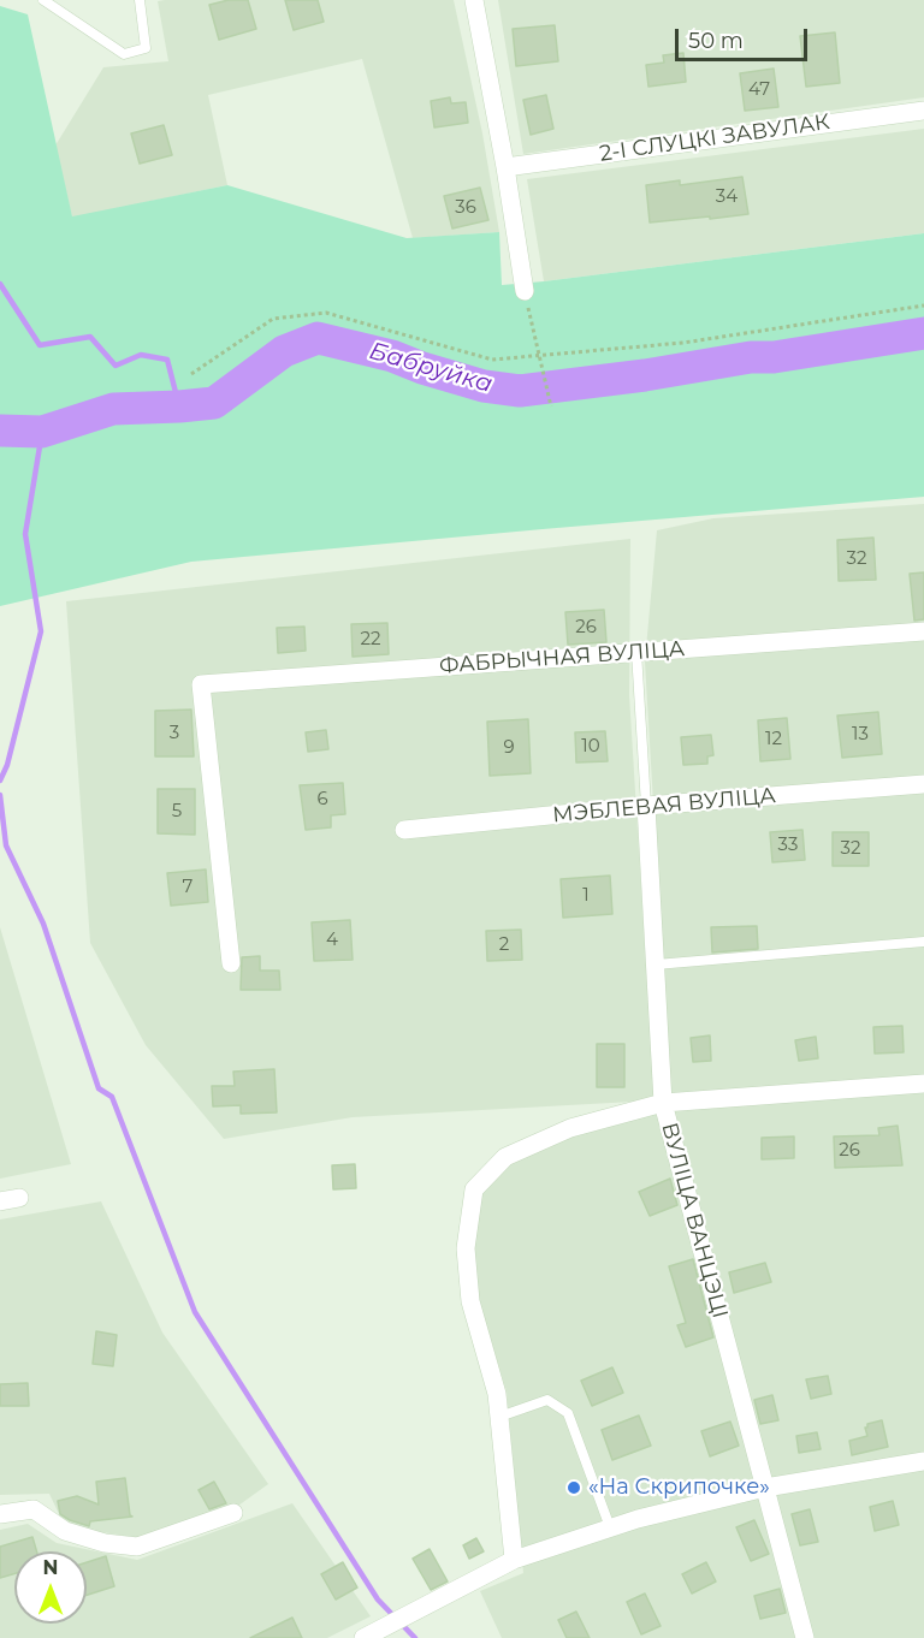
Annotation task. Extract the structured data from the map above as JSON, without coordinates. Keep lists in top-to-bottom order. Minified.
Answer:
{"streets":{"street":["2-І СЛУЦКІ ЗАВУЛАК","ФАБРЫЧНАЯ ВУЛІЦА","МЭБЛЕВАЯ ВУЛІЦА","ВУЛІЦА ВАНЦЭЦІ"]},"water":["Бабруйка"],"places":["«На Скрипочке»"],"house_numbers":["47","34","36","32","26","22","3","13","12","10","9","6","5","33","32","7","1","4","2","26"],"scale_bar":"50 m","north":"top"}
